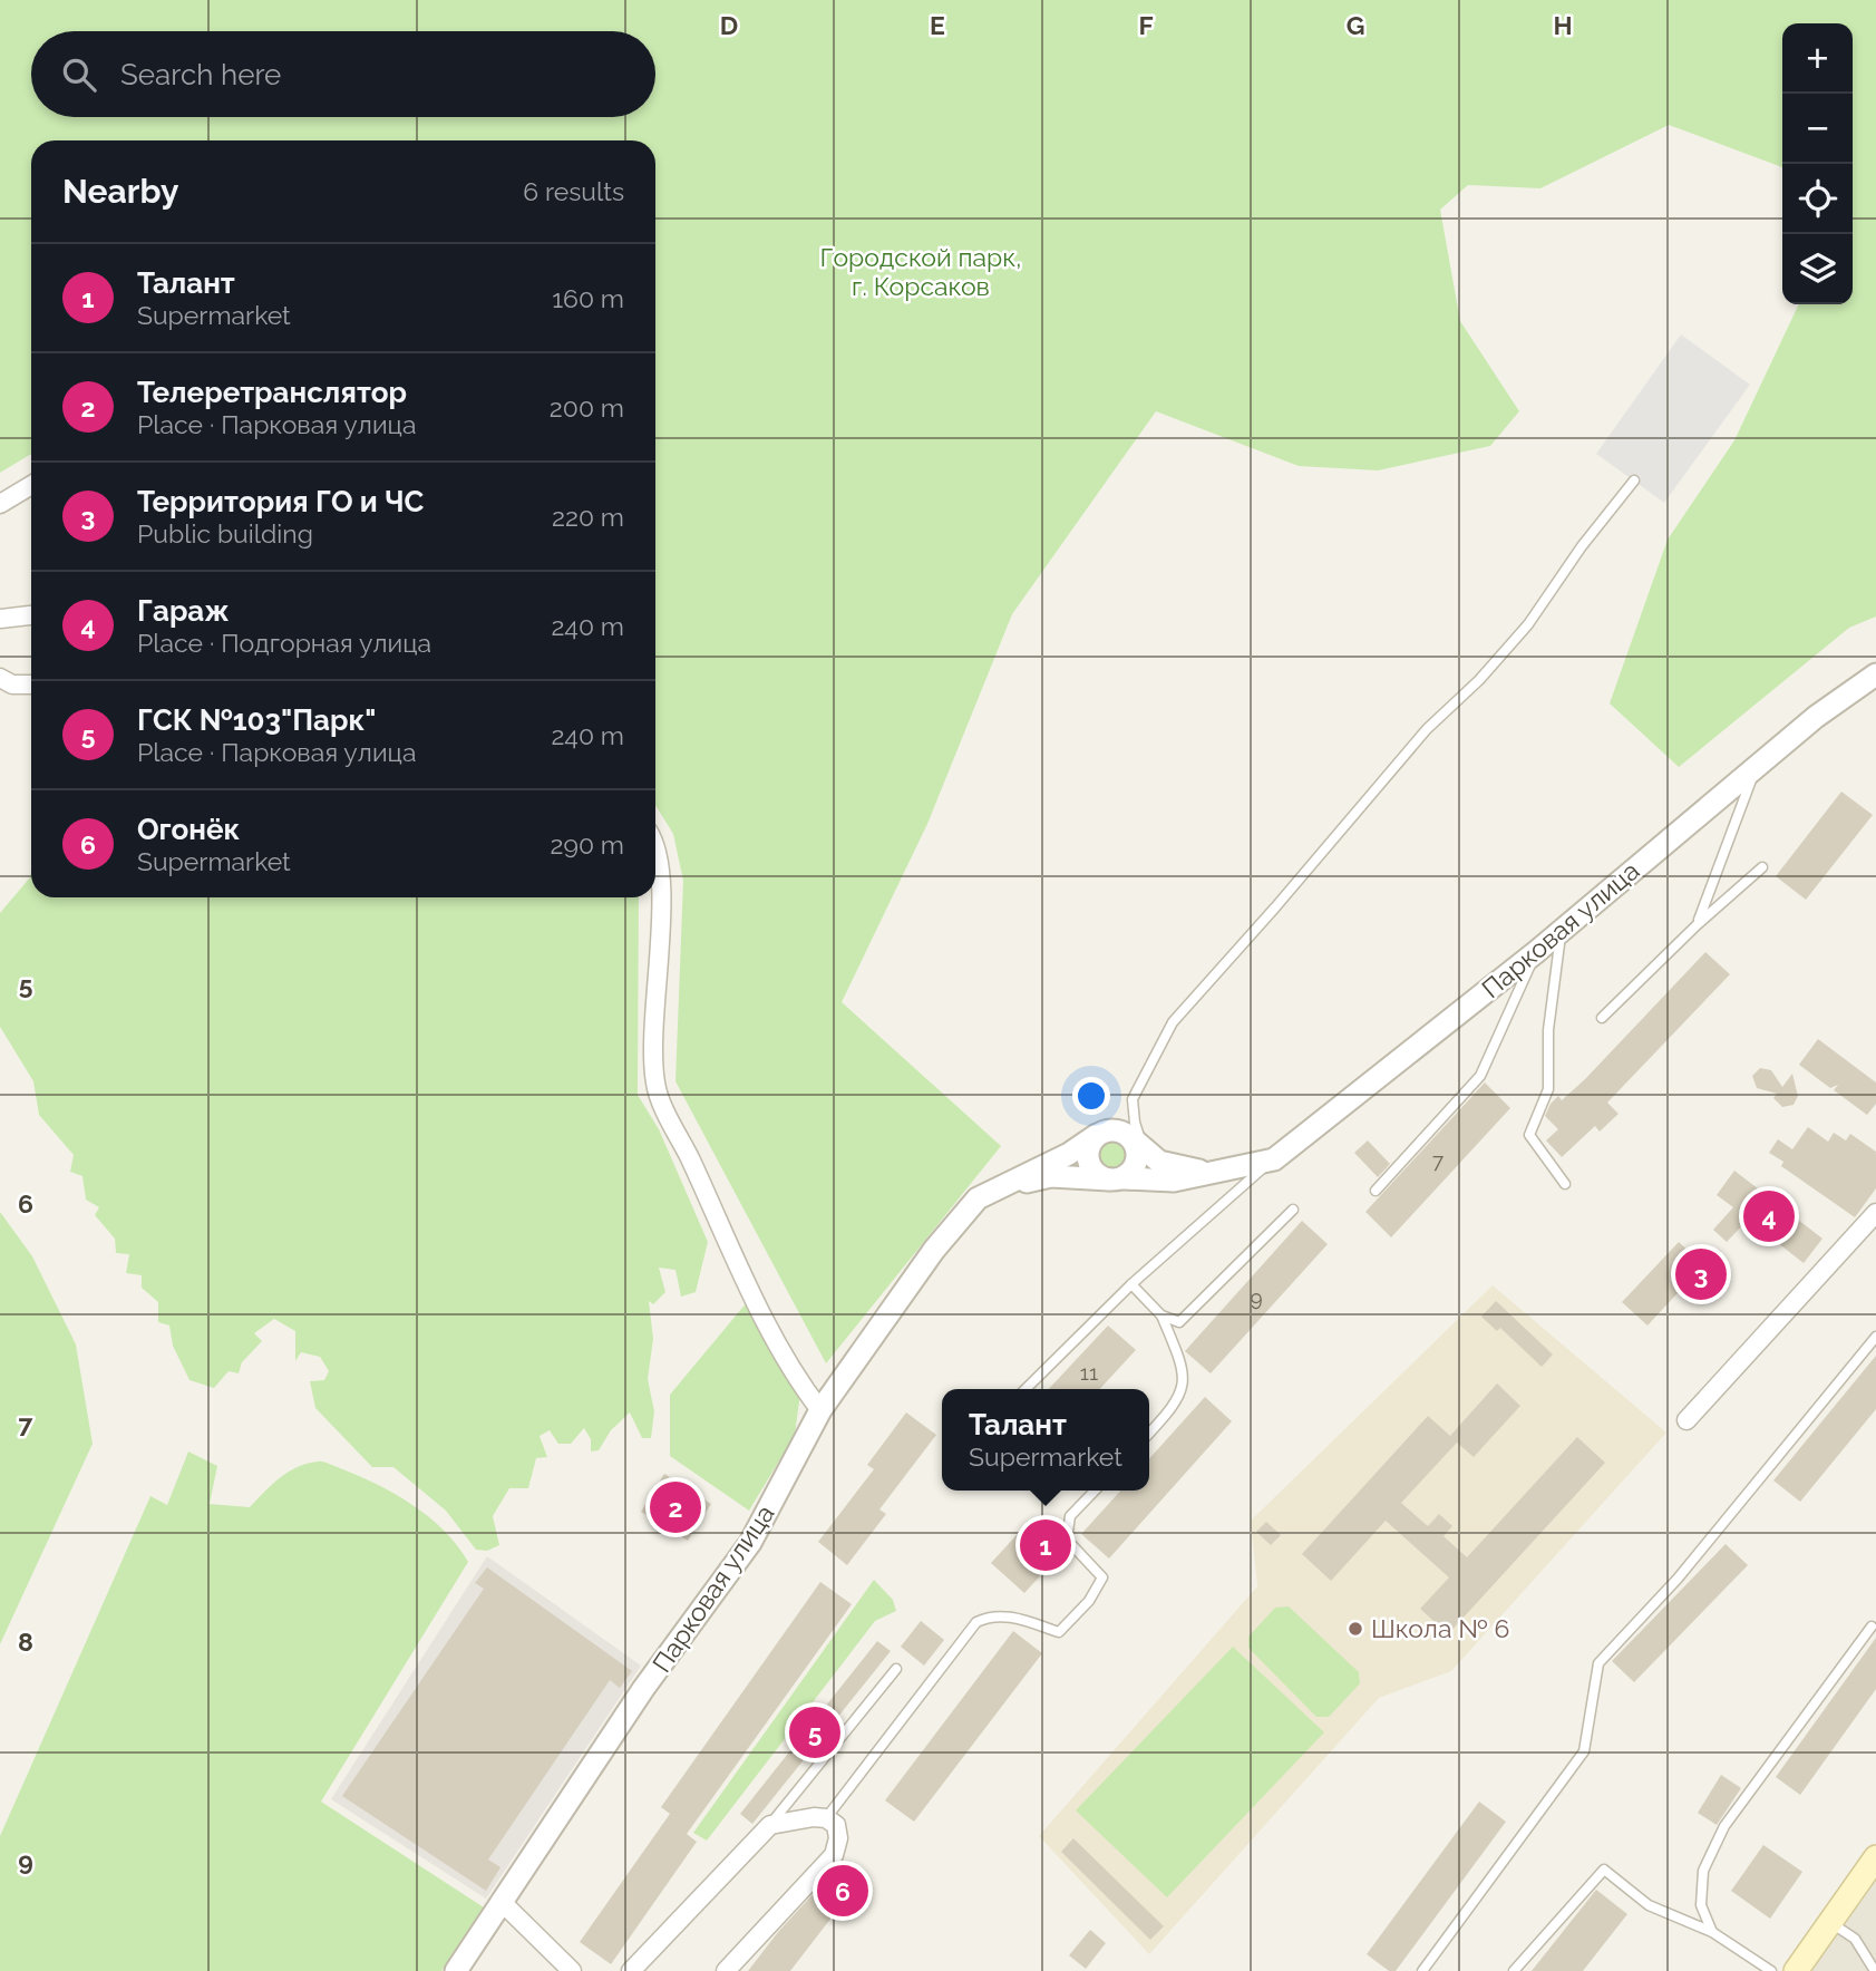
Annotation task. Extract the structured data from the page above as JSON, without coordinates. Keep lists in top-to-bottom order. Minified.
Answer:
{"streets":{"street":["Парковая улица"]},"parks":["Городской парк, г. Корсаков"],"places":["Школа № 6"],"house_numbers":["7","9","11"],"page":{"map_buttons":["+","−"],"search":"Search here","heading":["Nearby","6 results"],"list":[{"mark":"1","name":"Талант","note":"Supermarket","value":"160 m"},{"mark":"2","name":"Телеретранслятор","note":"Place · Парковая улица","value":"200 m"},{"mark":"3","name":"Территория ГО и ЧС","note":"Public building","value":"220 m"},{"mark":"4","name":"Гараж","note":"Place · Подгорная улица","value":"240 m"},{"mark":"5","name":"ГСК №103\"Парк\"","note":"Place · Парковая улица","value":"240 m"},{"mark":"6","name":"Огонёк","note":"Supermarket","value":"290 m"}],"pins":["4","3","2","1","5","6"],"popup":["Талант","Supermarket"]},"grid":{"columns":["D","E","F","G","H"],"rows":["5","6","7","8","9"]}}
